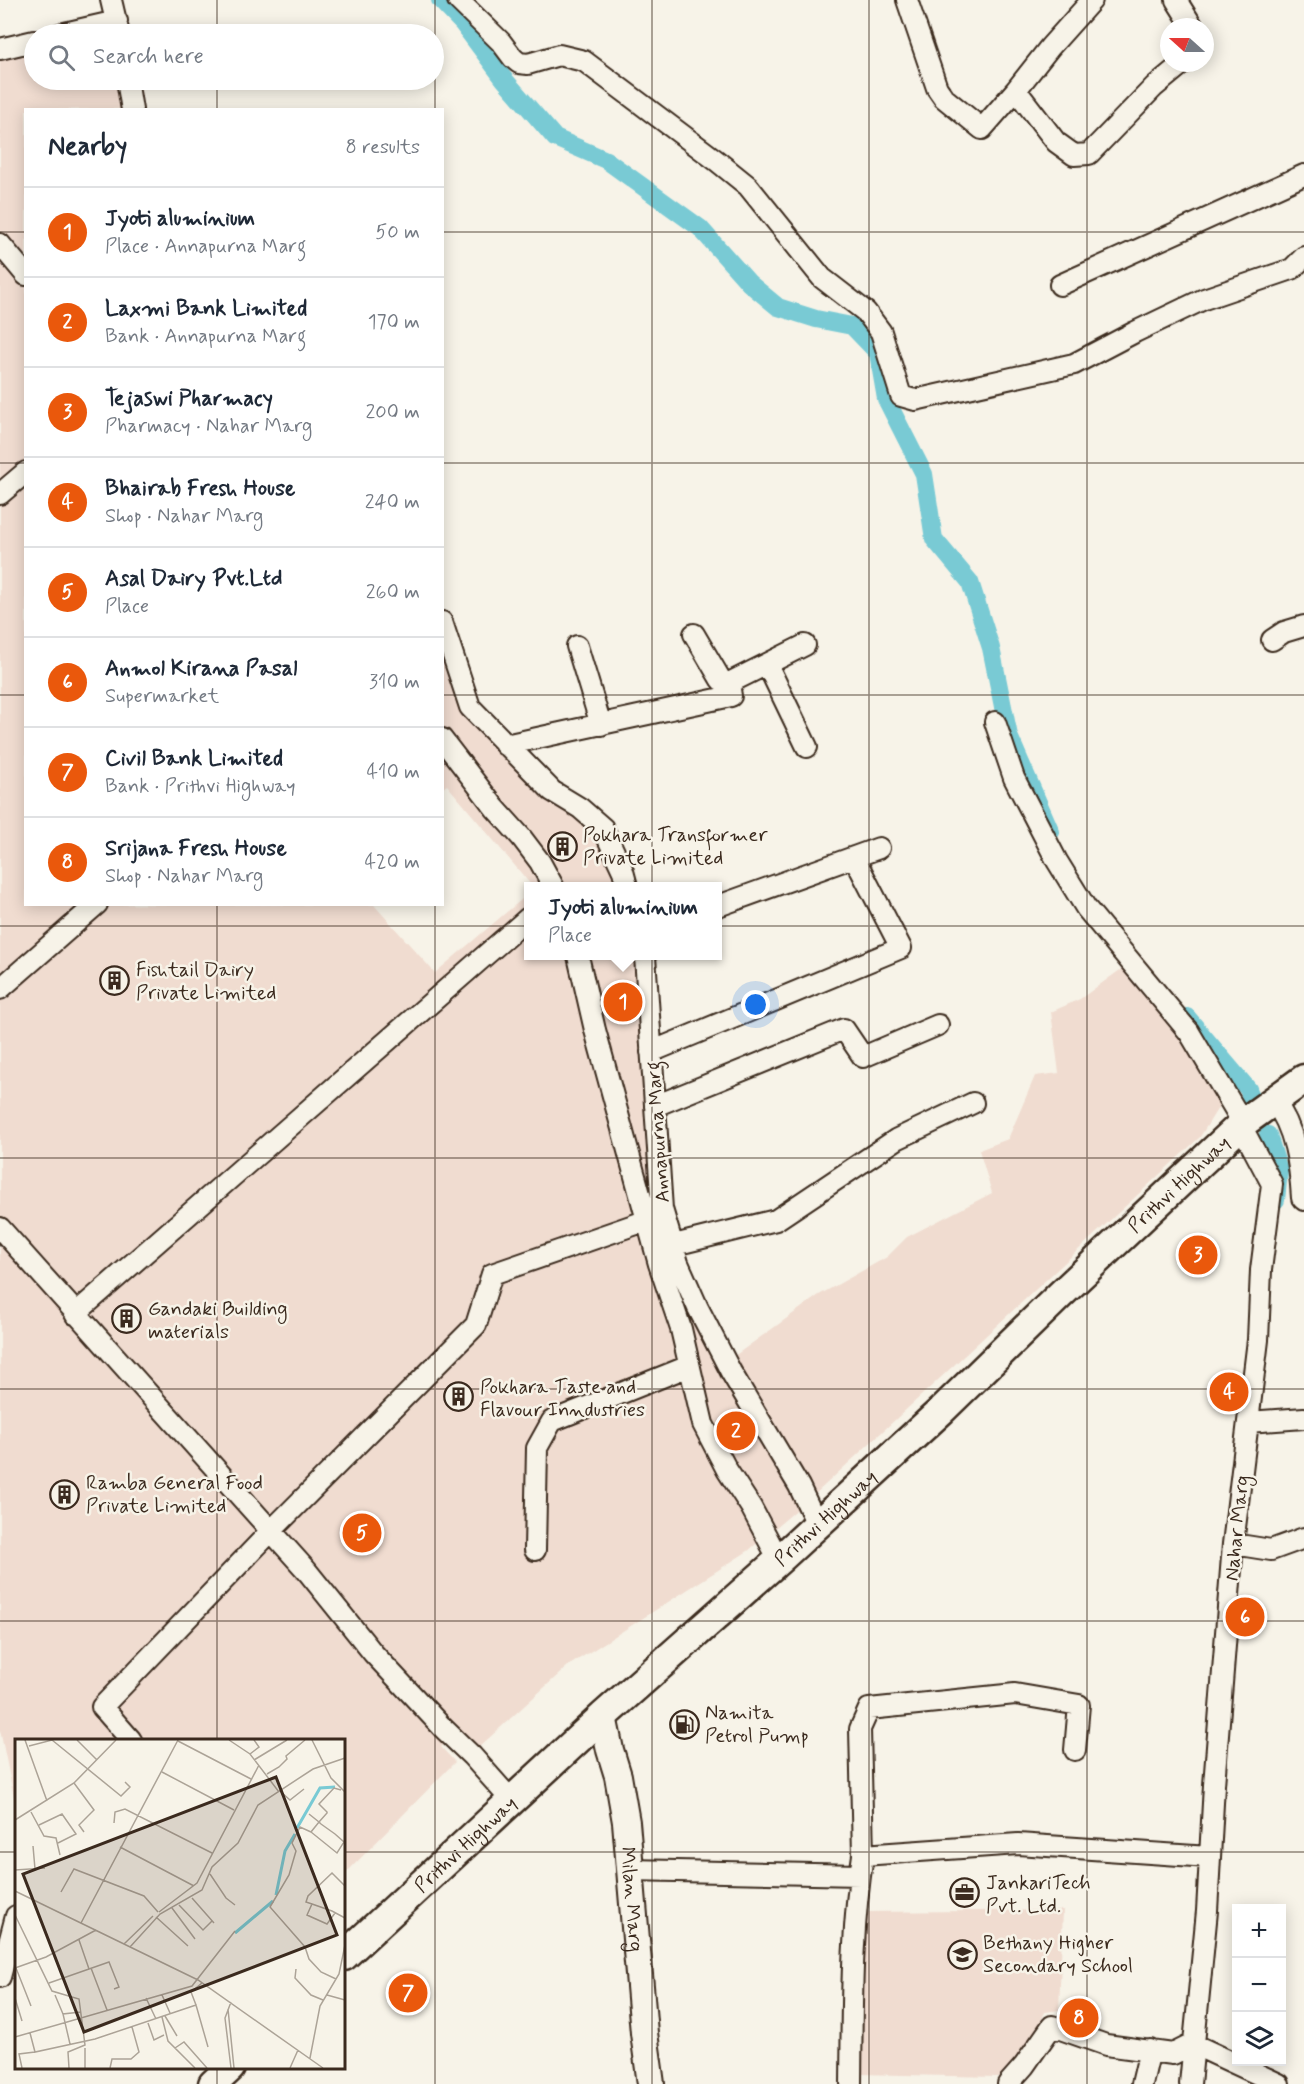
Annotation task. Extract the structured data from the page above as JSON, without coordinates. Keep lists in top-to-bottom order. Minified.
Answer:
{"streets":{"highway":["Prithvi Highway"],"main road":["Milan Marg"],"street":["Annapurna Marg","Nahar Marg"]},"crossings":[["Annapurna Marg","Prithvi Highway"],["Prithvi Highway","Milan Marg"]],"places":{"building":["Pokhara Transformer Private Limited","Fishtail Dairy Private Limited","Gandaki Building materials","Pokhara Taste and Flavour Inndustries","Ramba General Food Private Limited"],"fuel station":["Namita Petrol Pump"],"office":["JankariTech Pvt. Ltd."],"school or university":["Bethany Higher Secondary School"]},"north":"left","page":{"search":"Search here","heading":["Nearby","8 results"],"list":[{"mark":"1","name":"Jyoti aluminium","note":"Place · Annapurna Marg","value":"50 m"},{"mark":"2","name":"Laxmi Bank Limited","note":"Bank · Annapurna Marg","value":"170 m"},{"mark":"3","name":"Tejaswi Pharmacy","note":"Pharmacy · Nahar Marg","value":"200 m"},{"mark":"4","name":"Bhairab Fresh House","note":"Shop · Nahar Marg","value":"240 m"},{"mark":"5","name":"Asal Dairy Pvt.Ltd","note":"Place","value":"260 m"},{"mark":"6","name":"Anmol Kirana Pasal","note":"Supermarket","value":"310 m"},{"mark":"7","name":"Civil Bank Limited","note":"Bank · Prithvi Highway","value":"410 m"},{"mark":"8","name":"Srijana Fresh House","note":"Shop · Nahar Marg","value":"420 m"}],"popup":["Jyoti aluminium","Place"],"pins":["1","3","4","2","5","6","7","8"],"map_buttons":["+","−"]}}
